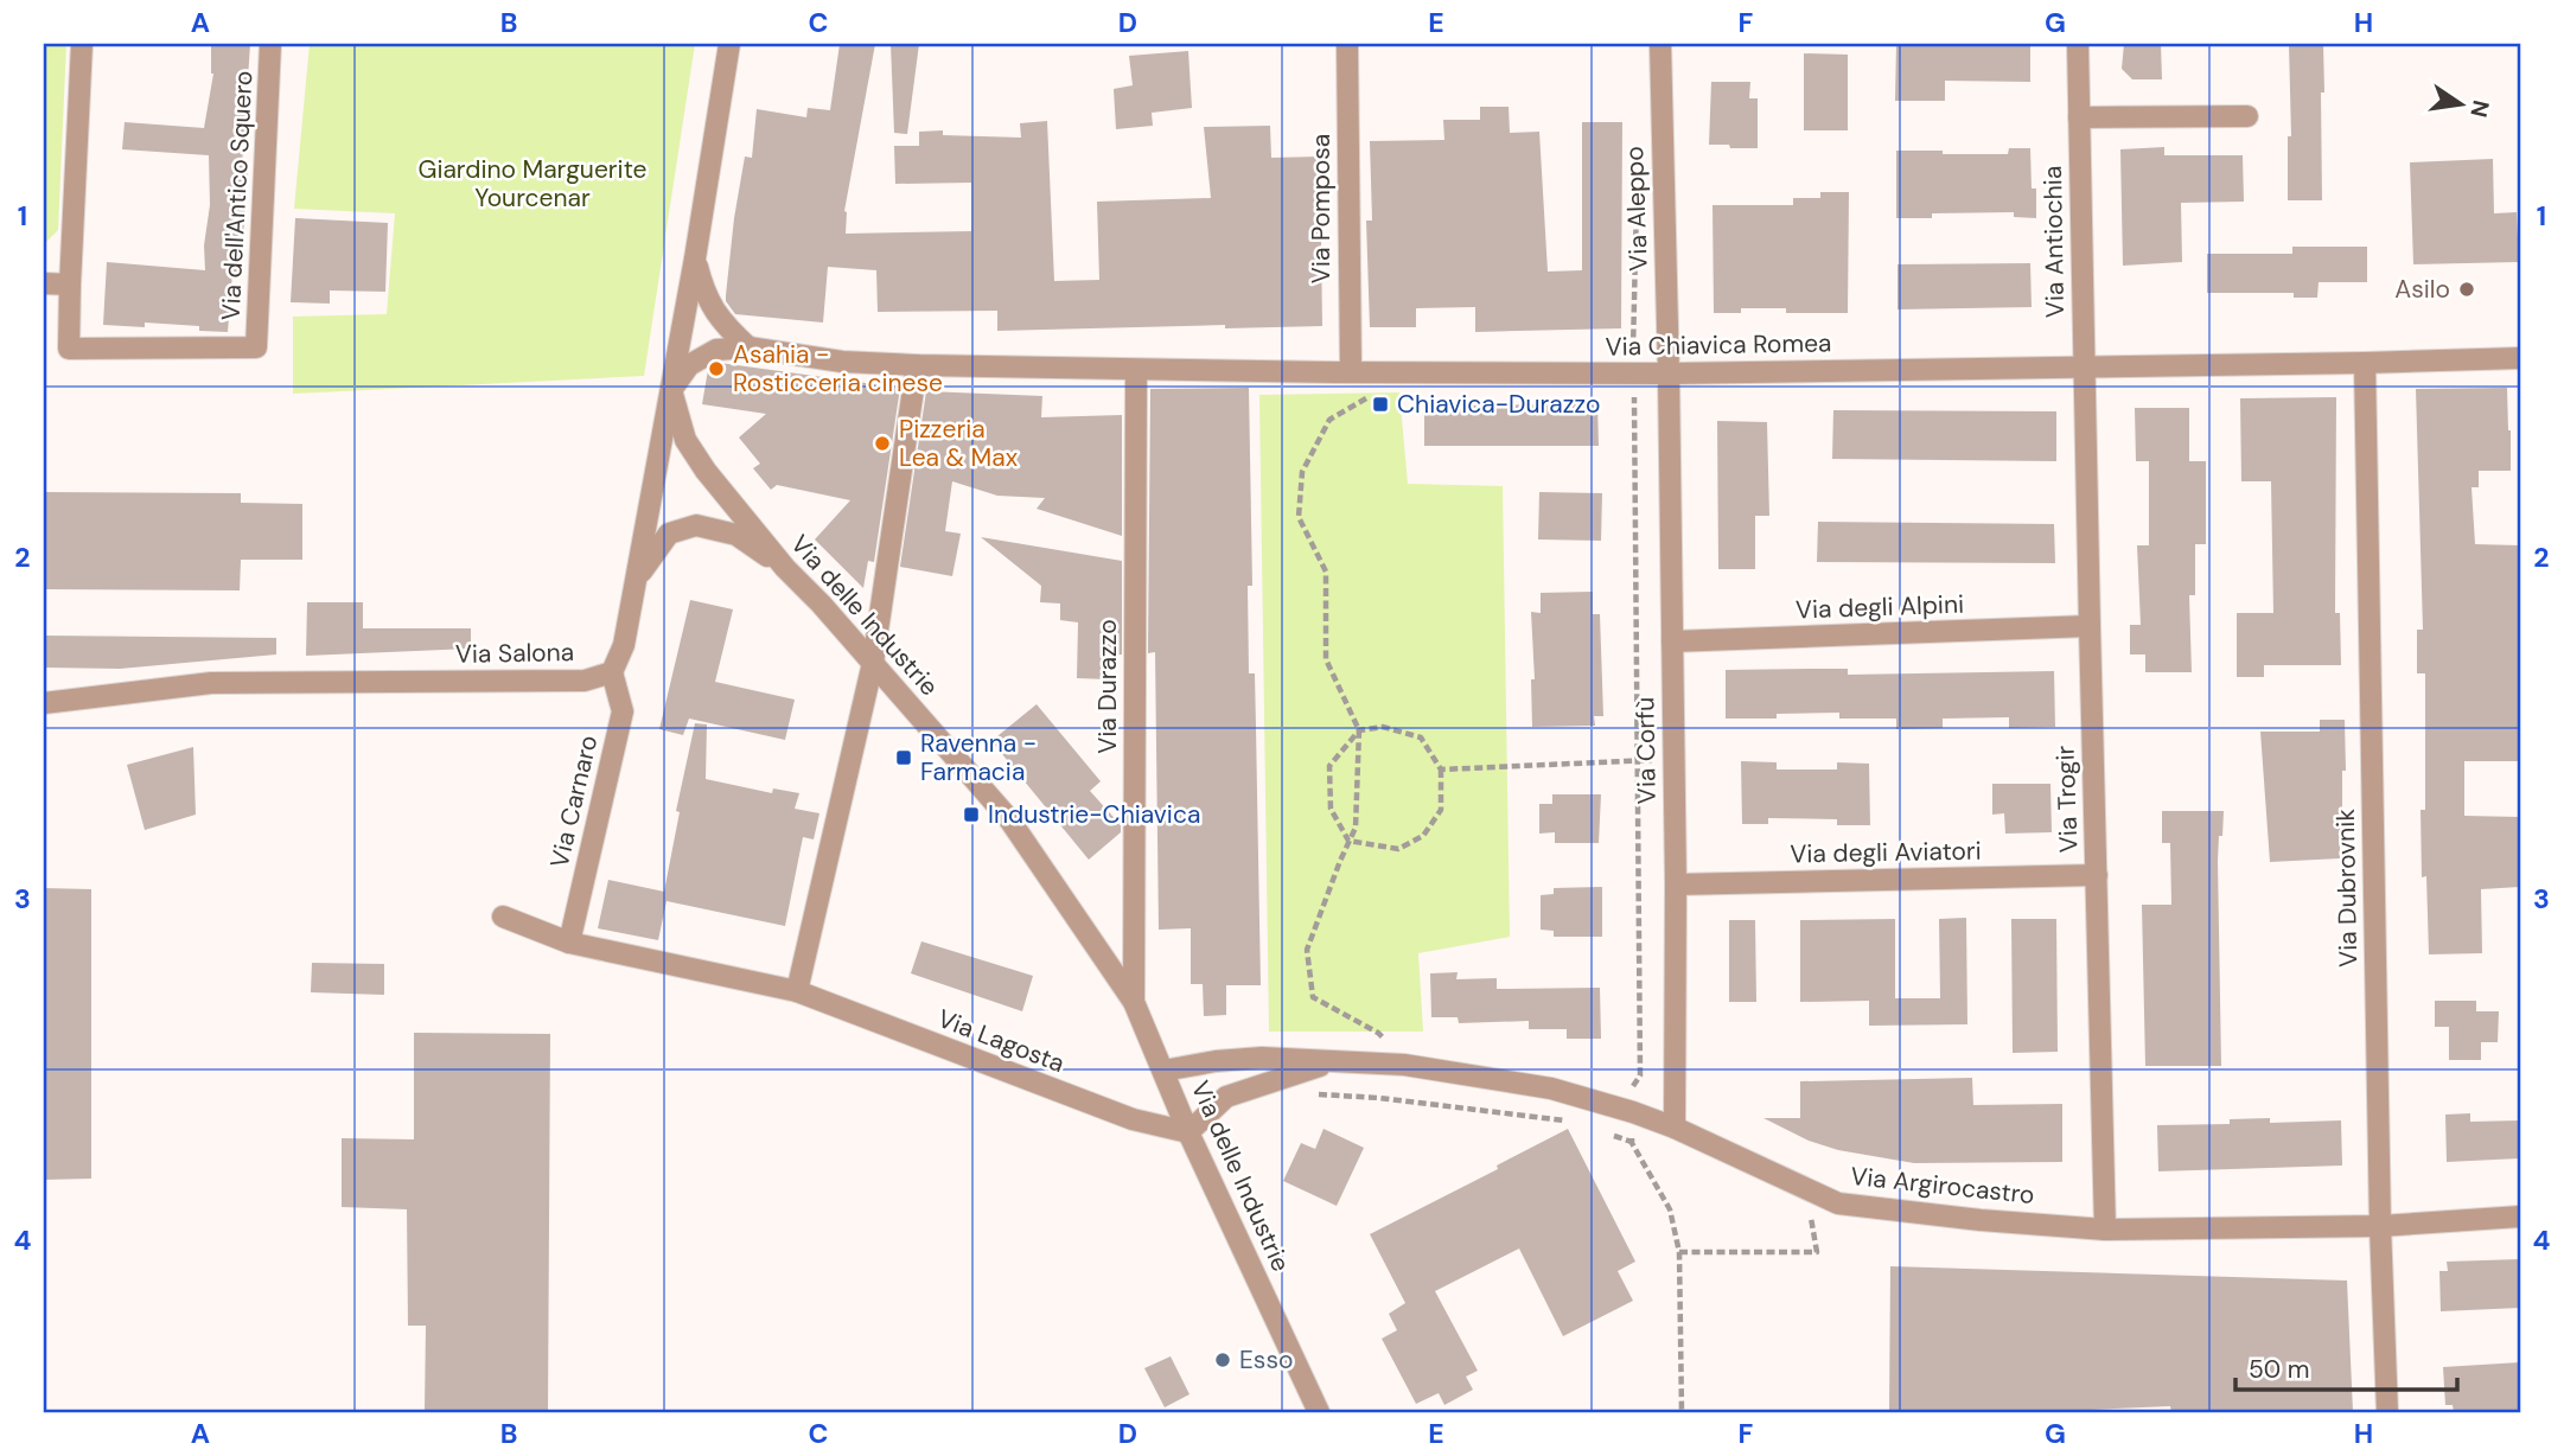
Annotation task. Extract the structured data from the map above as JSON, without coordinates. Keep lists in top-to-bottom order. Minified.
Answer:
{"streets":{"street":["Via dell'Antico Squero","Via Pomposa","Via Aleppo","Via Antiochia","Via Chiavica Romea","Via degli Alpini","Via delle Industrie","Via Salona","Via Durazzo","Via Corfù","Via Trogir","Via Carnaro","Via degli Aviatori","Via Dubrovnik","Via Lagosta","Via Argirocastro"]},"crossings":[["Via Pomposa","Via Chiavica Romea"],["Via Aleppo","Via Chiavica Romea"],["Via Aleppo","Via Corfù"],["Via Antiochia","Via Chiavica Romea"],["Via Antiochia","Via Trogir"],["Via Chiavica Romea","Via Durazzo"],["Via Chiavica Romea","Via Corfù"],["Via Chiavica Romea","Via Trogir"],["Via Chiavica Romea","Via Dubrovnik"],["Via degli Alpini","Via Corfù"],["Via degli Alpini","Via Trogir"],["Via delle Industrie","Via Durazzo"],["Via delle Industrie","Via Lagosta"],["Via delle Industrie","Via Argirocastro"],["Via Salona","Via Carnaro"],["Via Corfù","Via degli Aviatori"],["Via Corfù","Via Argirocastro"],["Via Trogir","Via degli Aviatori"],["Via Trogir","Via Argirocastro"],["Via Carnaro","Via Lagosta"],["Via Dubrovnik","Via Argirocastro"],["Via Lagosta","Via Argirocastro"]],"parks":["Giardino Marguerite Yourcenar"],"places":{"other":["Asilo","Asahia - Rosticceria cinese","Pizzeria Lea & Max","Esso"],"transit":["Chiavica-Durazzo","Ravenna - Farmacia","Industrie-Chiavica"]},"scale_bar":"50 m","north":"right","grid":{"columns":["A","B","C","D","E","F","G","H"],"rows":["1","2","3","4"]}}
